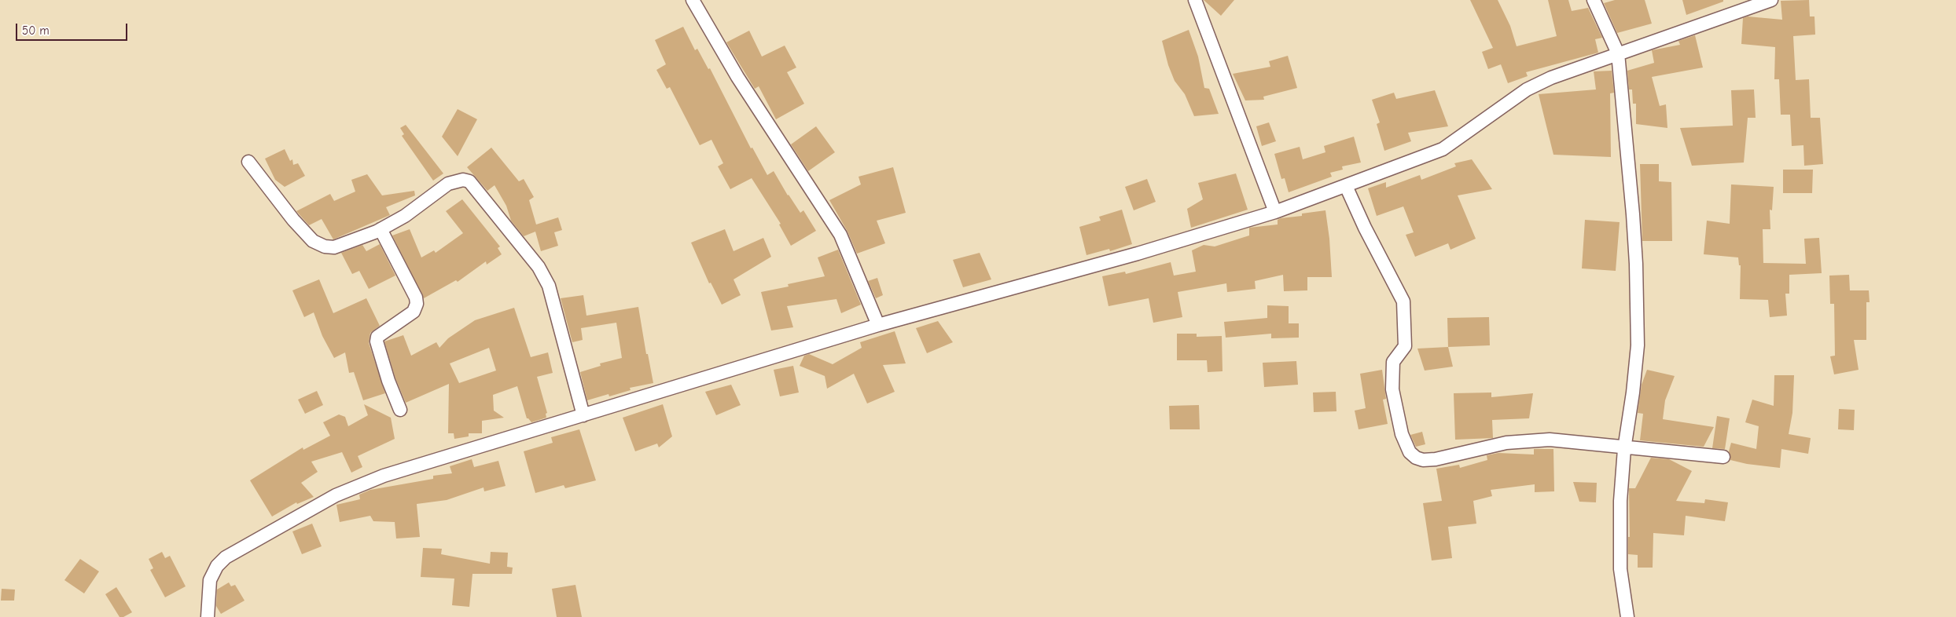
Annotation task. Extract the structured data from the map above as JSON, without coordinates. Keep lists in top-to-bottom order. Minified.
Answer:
{"scale_bar":"50 m"}
